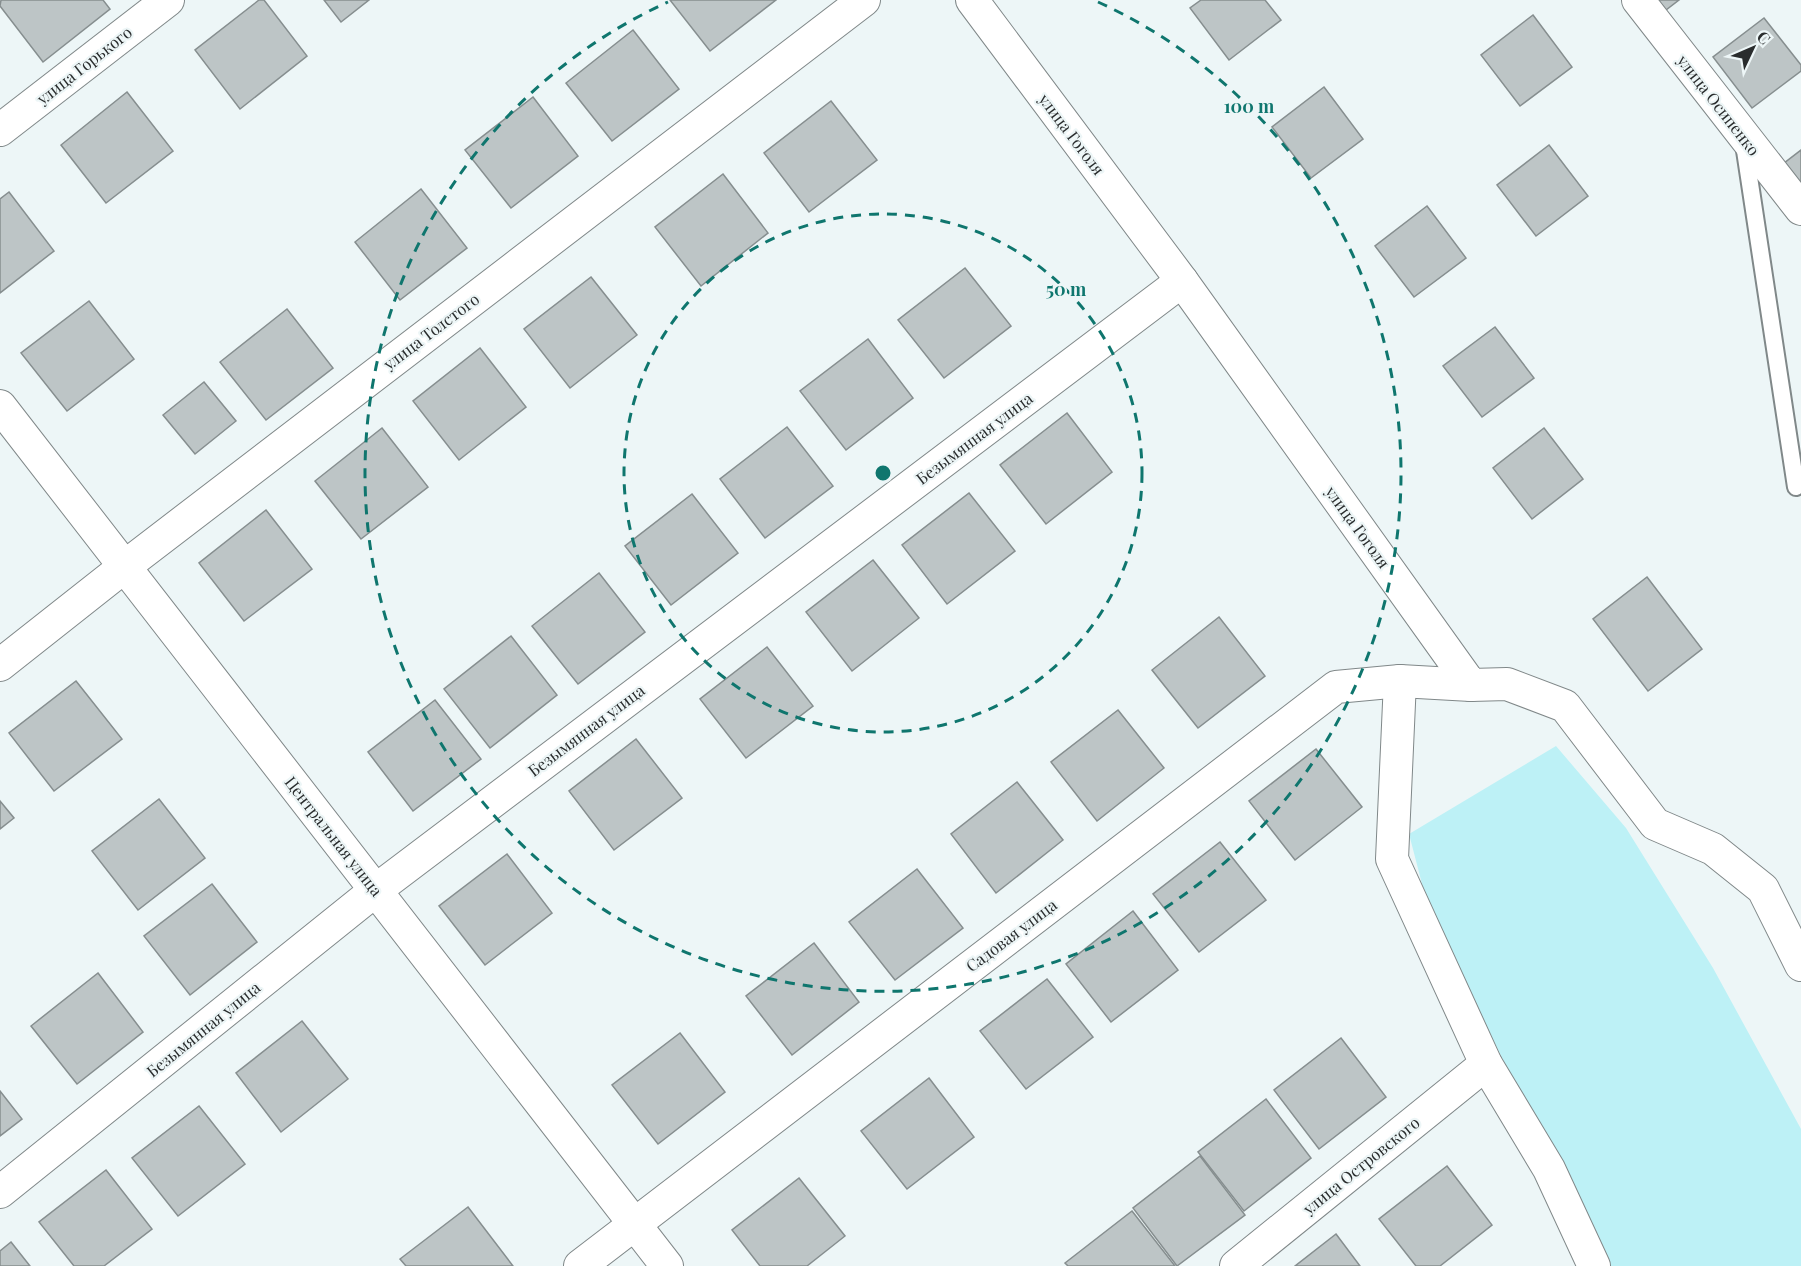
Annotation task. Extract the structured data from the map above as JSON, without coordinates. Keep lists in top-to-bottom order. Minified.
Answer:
{"streets":{"street":["улица Горького","улица Осипенко","улица Гоголя","улица Толстого","Безымянная улица","Центральная улица","Садовая улица","улица Островского"]},"crossings":[["улица Гоголя","Безымянная улица"],["улица Гоголя","Садовая улица"],["улица Толстого","Центральная улица"],["Безымянная улица","Центральная улица"],["Центральная улица","Садовая улица"]],"north":"top right","rings":["100 m","50 m"]}
